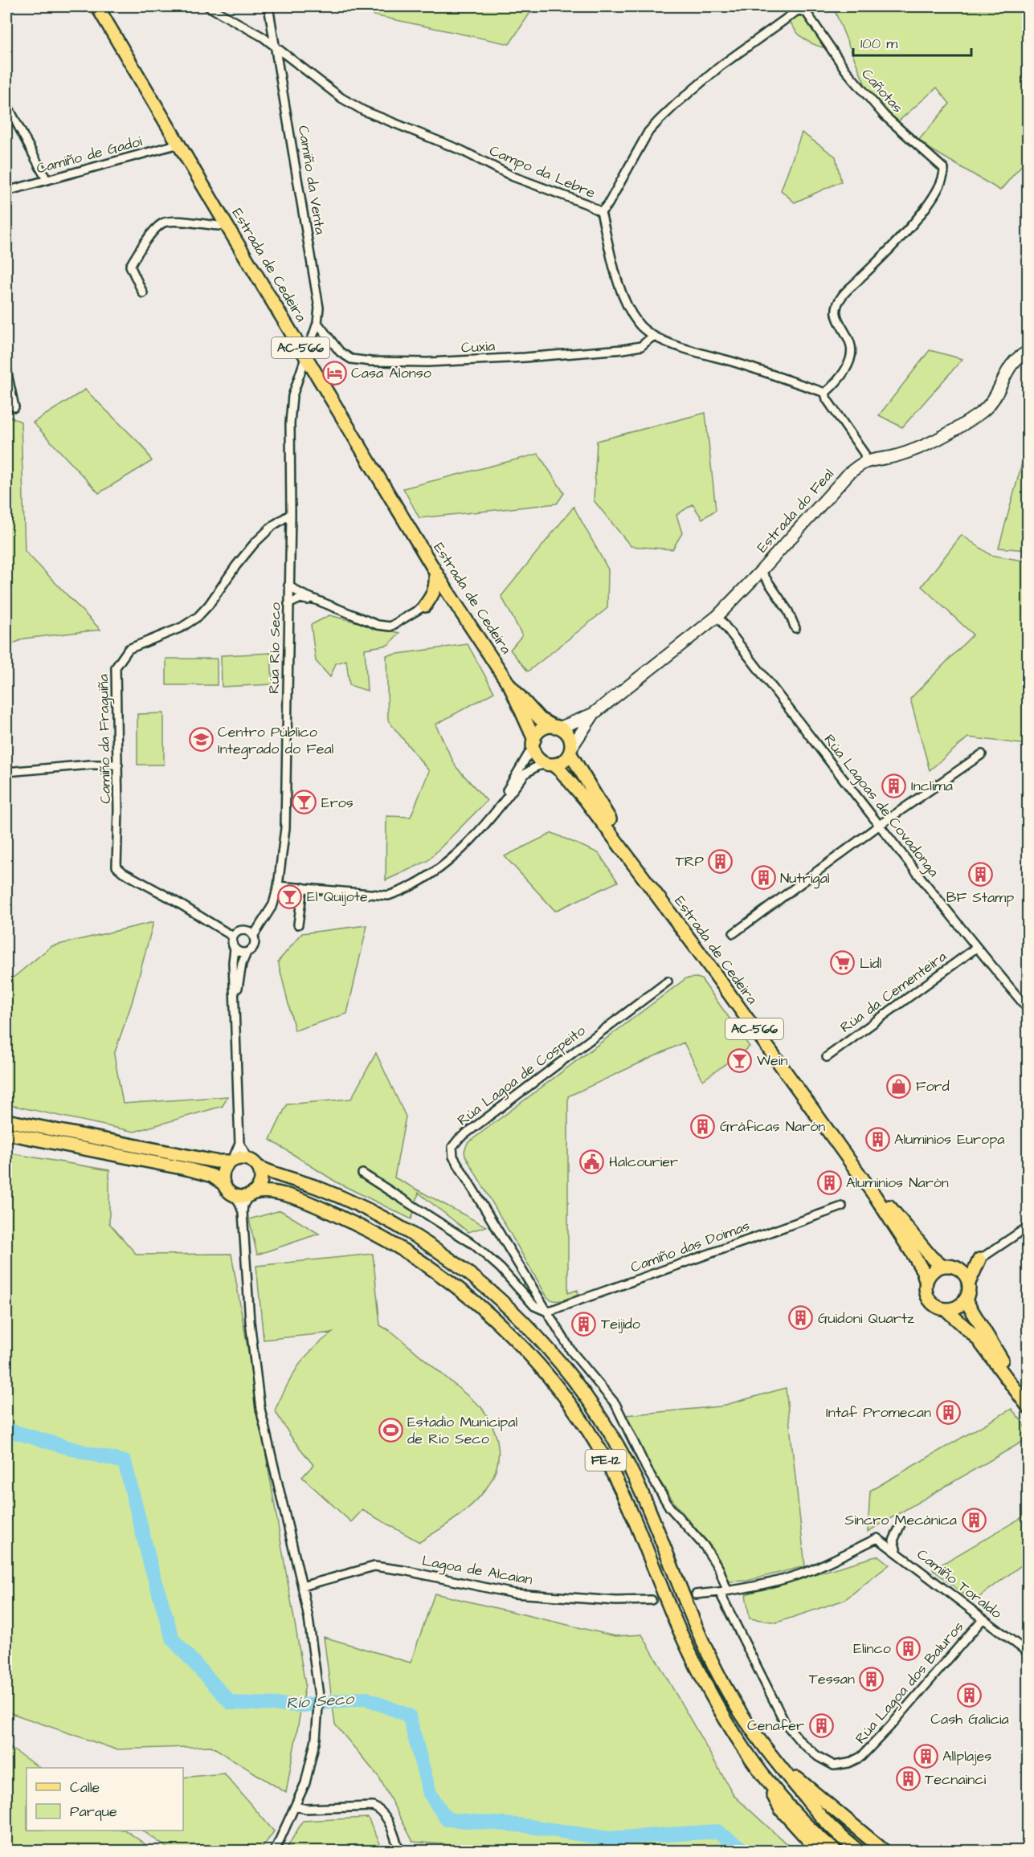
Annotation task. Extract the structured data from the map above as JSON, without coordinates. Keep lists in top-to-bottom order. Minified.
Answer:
{"streets":{"main road":["Estrada de Cedeira","AC-566","Estrada do Feal","FE-12"],"street":["Cañotas","Camiño de Gadoi","Campo da Lebre","Camiño da Venta","Cuxia","Rúa Río Seco","Camiño da Fraguiña","Rúa Lagoas de Covadonga","Rúa da Cementeira","Rúa Lagoa de Cospeito","Camiño das Doimas","Lagoa de Alcaian","Camiño Toraldo","Rúa Lagoa dos Baluros"]},"crossings":[["Cañotas","Campo da Lebre"],["Camiño de Gadoi","Estrada de Cedeira"],["Campo da Lebre","Camiño da Venta"],["Campo da Lebre","Cuxia"],["Camiño da Venta","Estrada de Cedeira"],["Camiño da Venta","Cuxia"],["Camiño da Venta","Rúa Río Seco"],["Estrada de Cedeira","AC-566"],["Estrada de Cedeira","Estrada do Feal"],["Estrada de Cedeira","Rúa Río Seco"],["Estrada do Feal","Rúa Lagoas de Covadonga"],["Rúa Río Seco","Camiño da Fraguiña"],["Rúa Lagoas de Covadonga","Rúa da Cementeira"],["Rúa Lagoa de Cospeito","Camiño das Doimas"],["Camiño Toraldo","Rúa Lagoa dos Baluros"]],"water":["Río Seco"],"places":{"hotel":["Casa Alonso"],"school or university":["Centro Público Integrado do Feal"],"building":["Inclima","TRP","BF Stamp","Nutrigal","Gráficas Narón","Aluminios Europa","Aluminios Narón","Guidoni Quartz","Teijido","Intaf Promecan","Sincro Mecánica","Elinco","Tessan","Cash Galicia","Cenafer","Allplajes","Tecnainci"],"bar":["Eros","El Quijote","Wein"],"supermarket":["Lidl"],"shop":["Ford"],"public building":["Halcourier"],"sports":["Estadio Municipal de Río Seco"]},"legend":["Calle","Parque"],"scale_bar":"100 m"}
